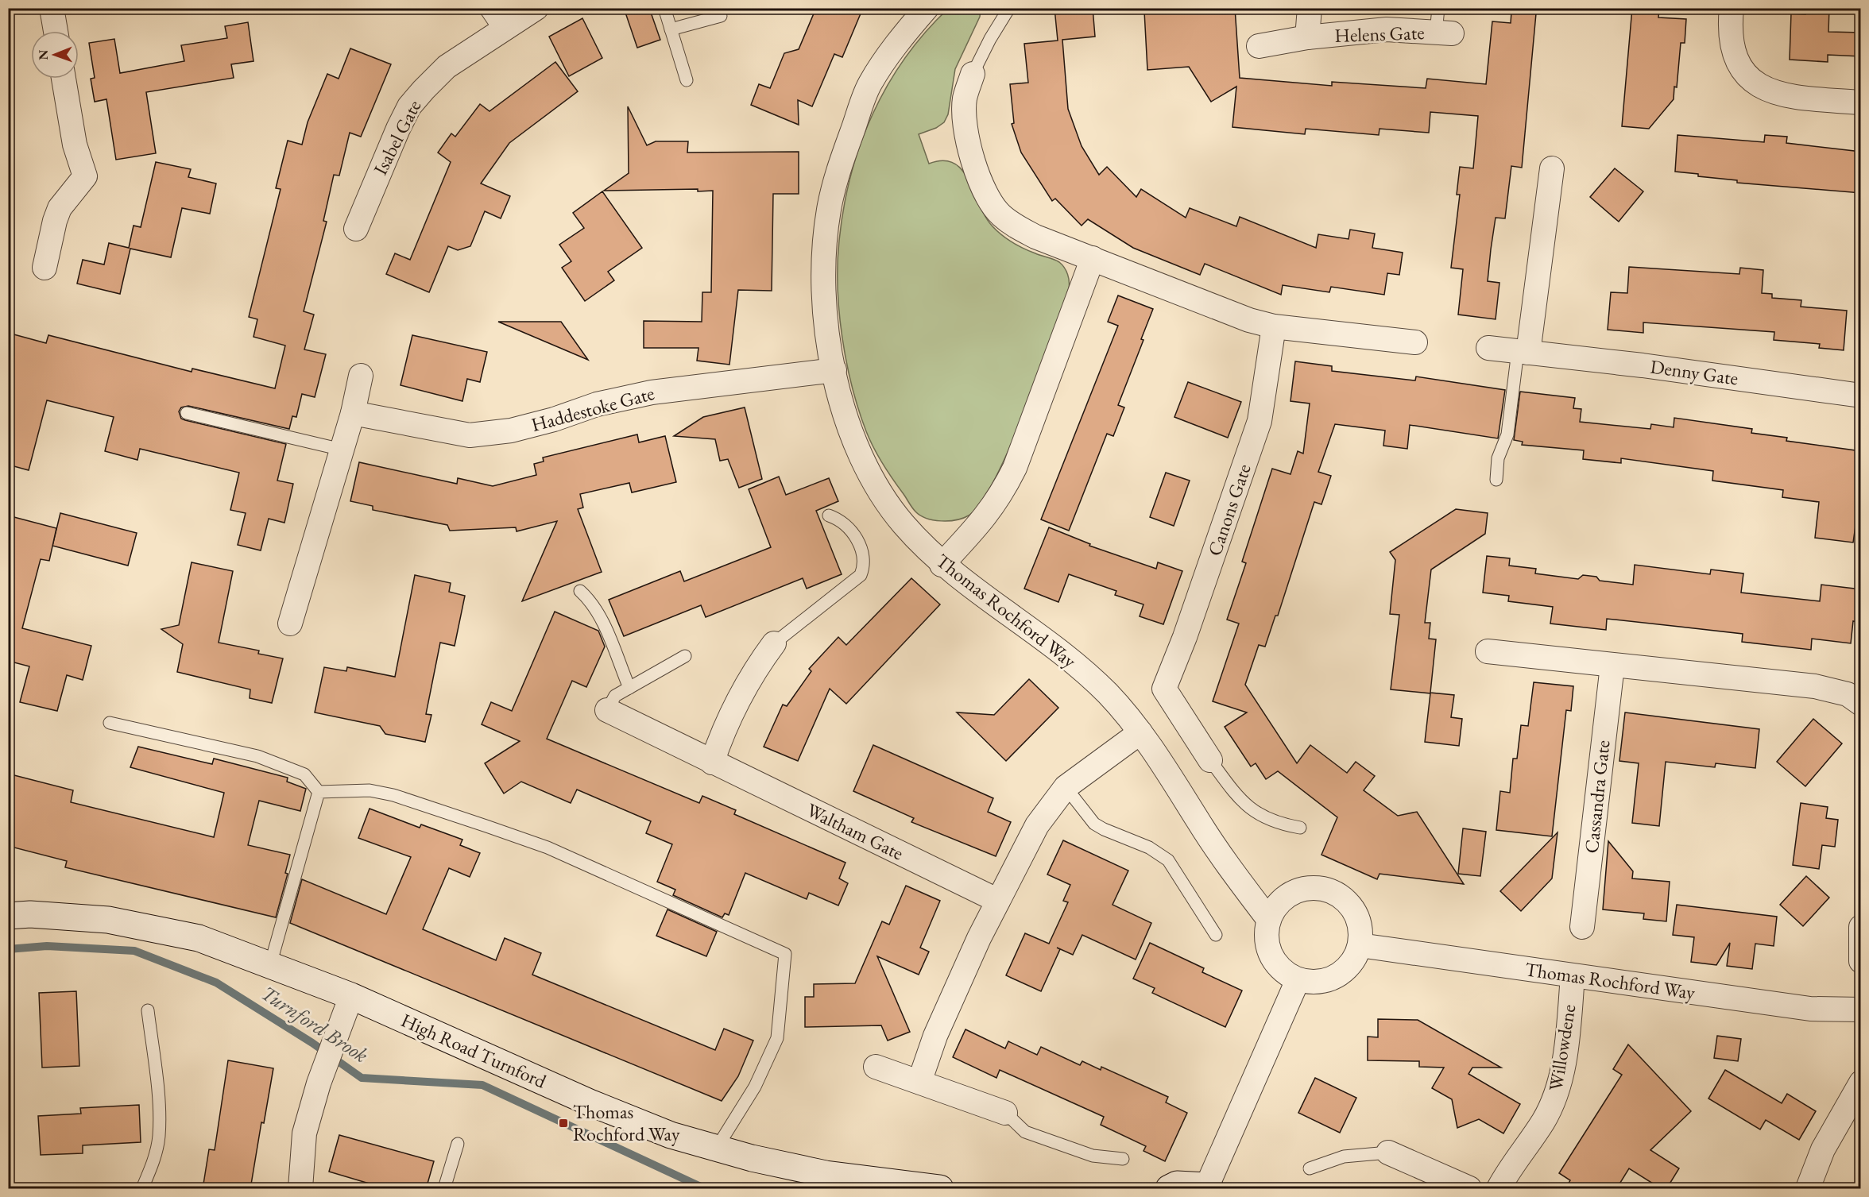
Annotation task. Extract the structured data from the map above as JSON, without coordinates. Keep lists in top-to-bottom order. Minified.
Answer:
{"streets":{"main road":["High Road Turnford"],"street":["Helens Gate","Isabel Gate","Denny Gate","Haddestoke Gate","Canons Gate","Thomas Rochford Way","Cassandra Gate","Waltham Gate","Willowdene"]},"crossings":[["Haddestoke Gate","Thomas Rochford Way"],["Thomas Rochford Way","Willowdene"]],"water":["Turnford Brook"],"places":{"transit":["Thomas Rochford Way"]},"north":"left"}
